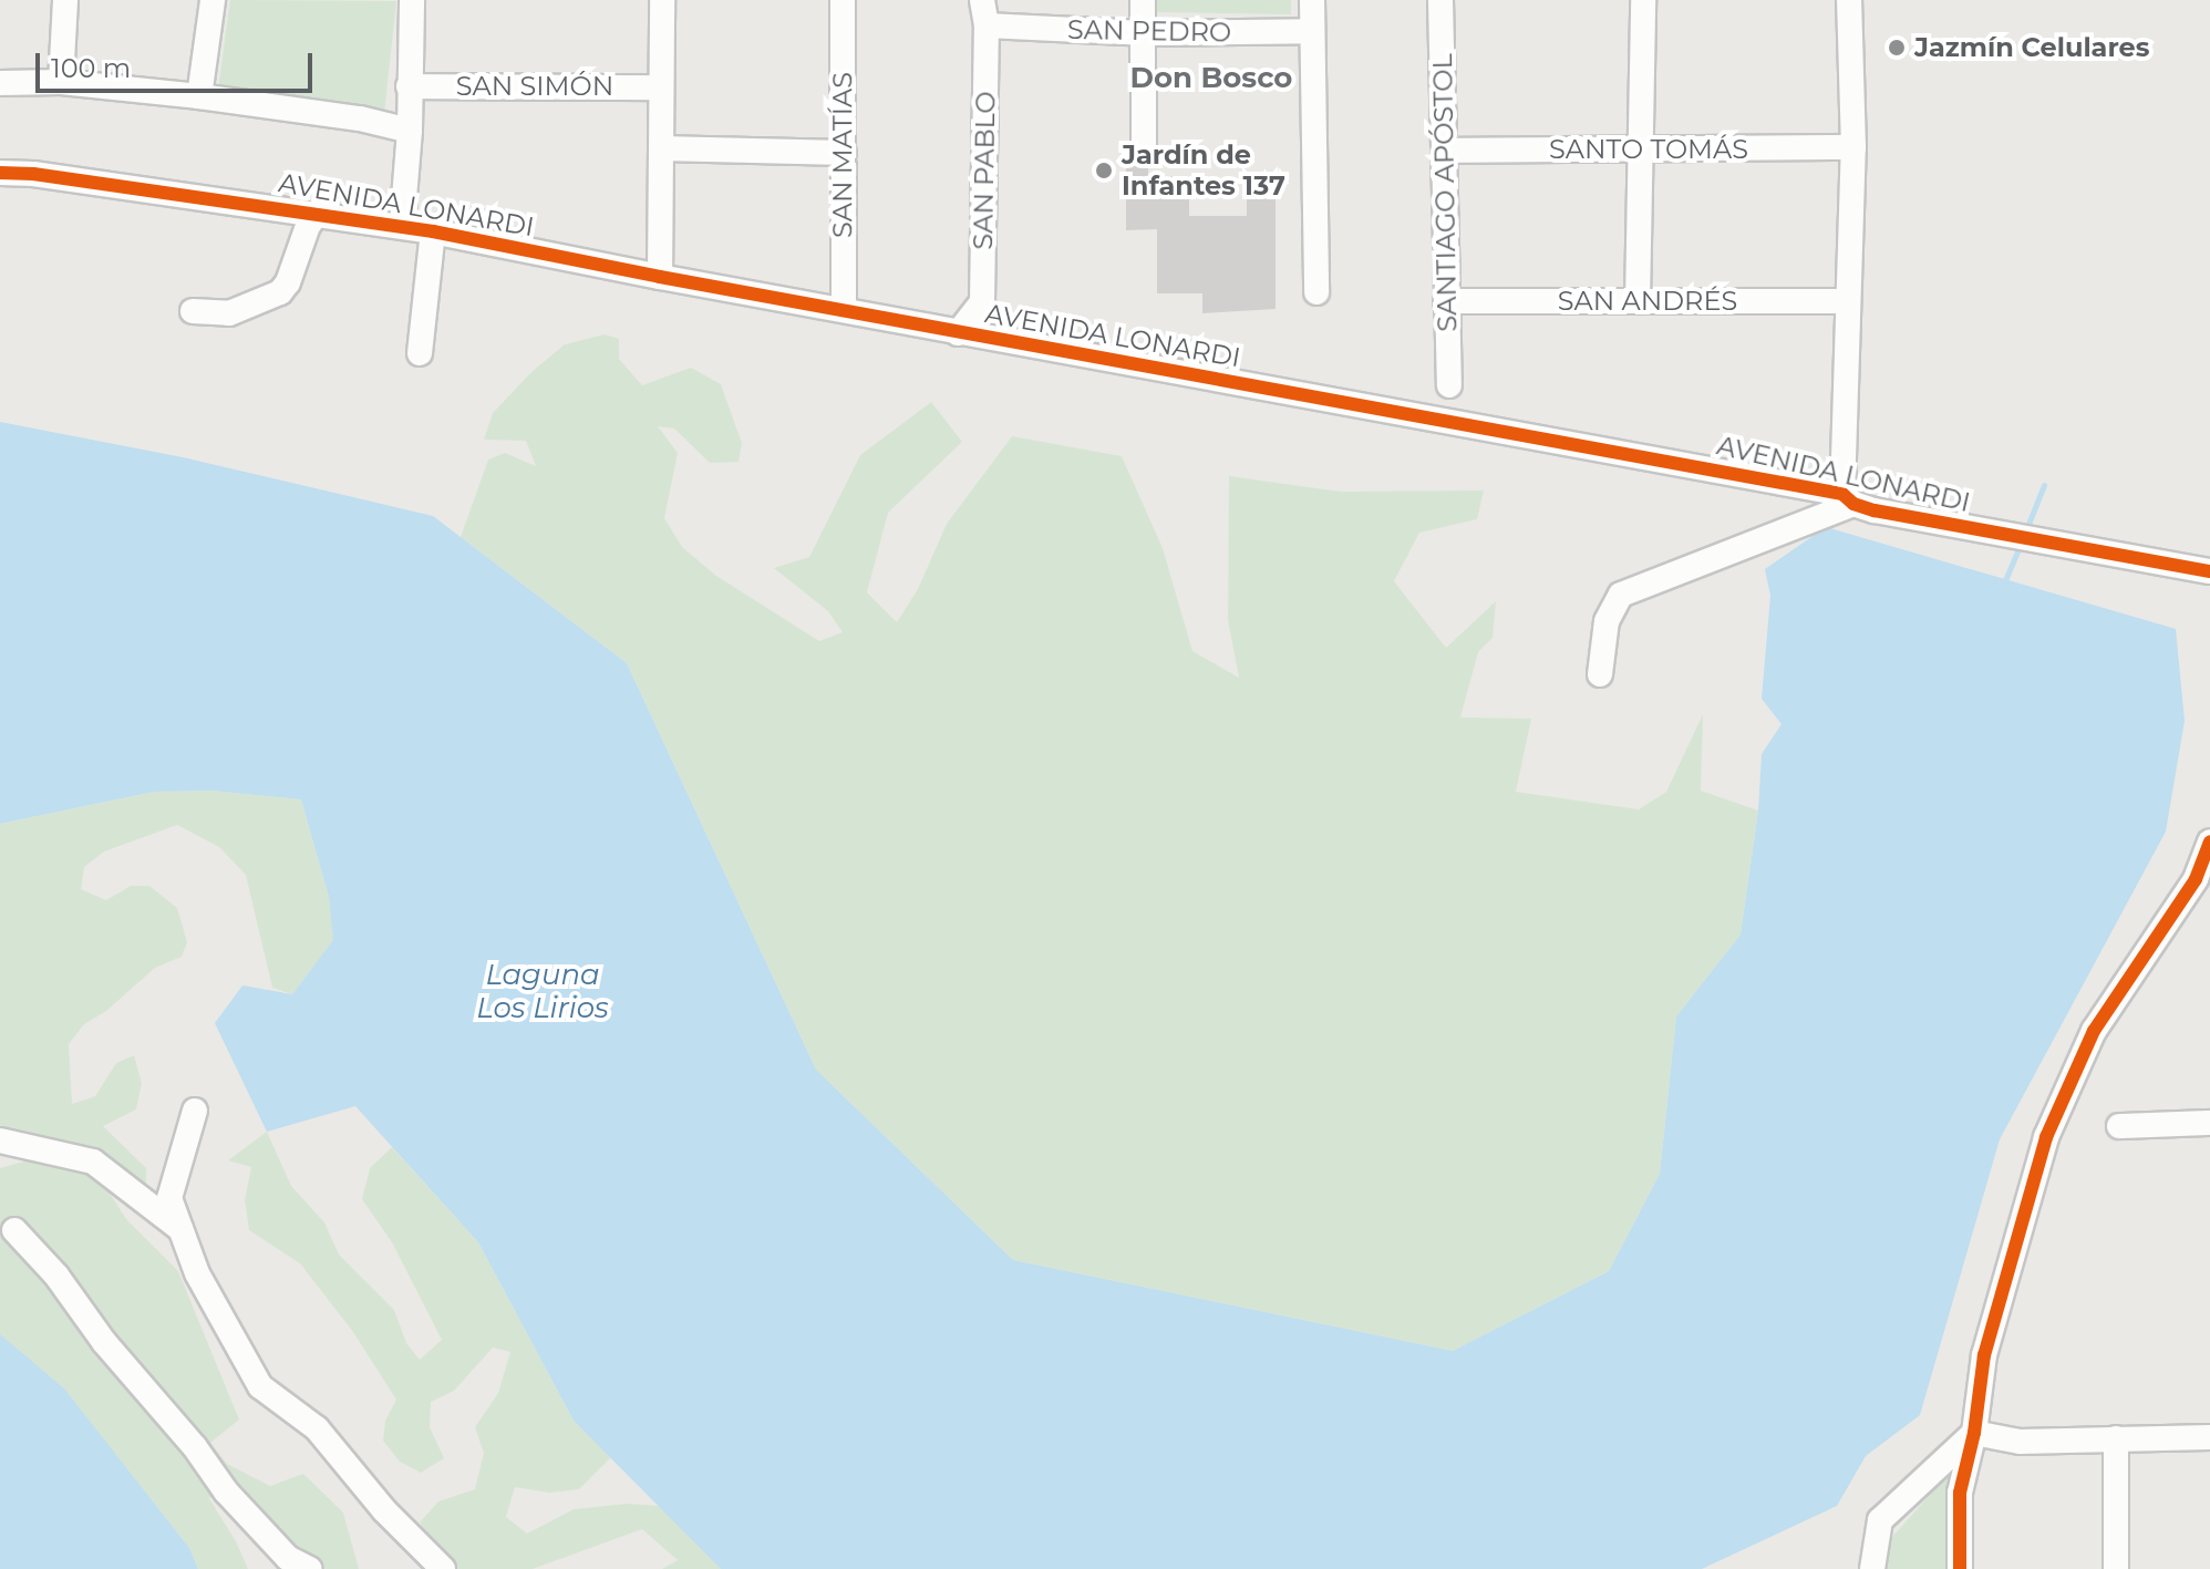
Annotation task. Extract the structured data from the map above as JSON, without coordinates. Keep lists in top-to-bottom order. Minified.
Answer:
{"streets":{"street":["SAN PEDRO","SAN SIMÓN","SANTO TOMÁS","SAN MATÍAS","SAN PABLO","SANTIAGO APÓSTOL","AVENIDA LONARDI","SAN ANDRÉS"]},"crossings":[["SAN PEDRO","SAN PABLO"],["SANTO TOMÁS","SANTIAGO APÓSTOL"],["SAN MATÍAS","AVENIDA LONARDI"],["SAN PABLO","AVENIDA LONARDI"],["SANTIAGO APÓSTOL","SAN ANDRÉS"]],"districts":["Don Bosco"],"water":["Laguna Los Lirios"],"places":["Jazmín Celulares","Jardín de Infantes 137"],"scale_bar":"100 m"}
